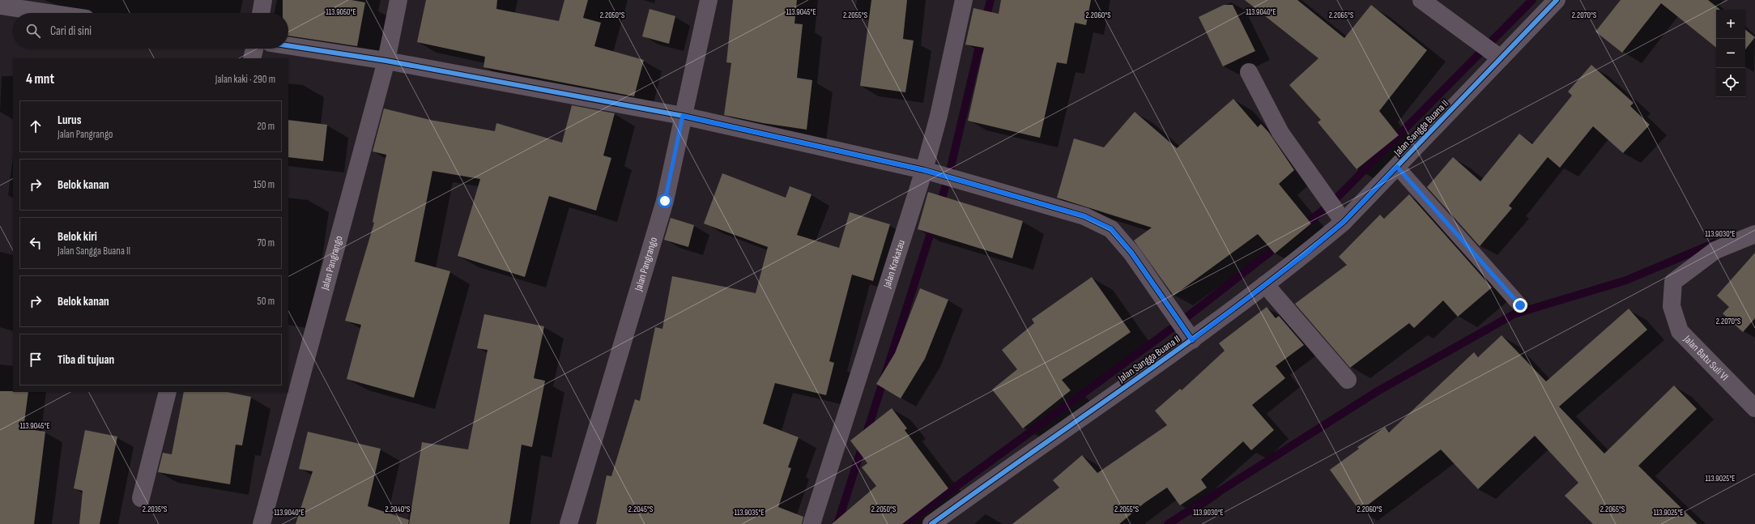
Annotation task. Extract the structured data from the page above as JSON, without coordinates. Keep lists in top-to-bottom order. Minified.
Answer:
{"streets":{"street":["Jalan Sangga Buana II","Jalan Pangrango","Jalan Krakatau","Jalan Batu Suli VI"]},"page":{"map_buttons":["+","−"],"search":"Cari di sini","heading":["4 mnt","Jalan kaki · 290 m"],"list":[["Lurus","Jalan Pangrango","20 m"],["Belok kanan","150 m"],["Belok kiri","Jalan Sangga Buana II","70 m"],["Belok kanan","50 m"],"Tiba di tujuan"]},"coordinates":["113.9050°E","113.9040°E","113.9045°E","2.2050°S","2.2055°S","2.2060°S","2.2065°S","2.2070°S","113.9030°E","113.9025°E","2.2035°S","2.2040°S","2.2045°S","113.9035°E"]}
